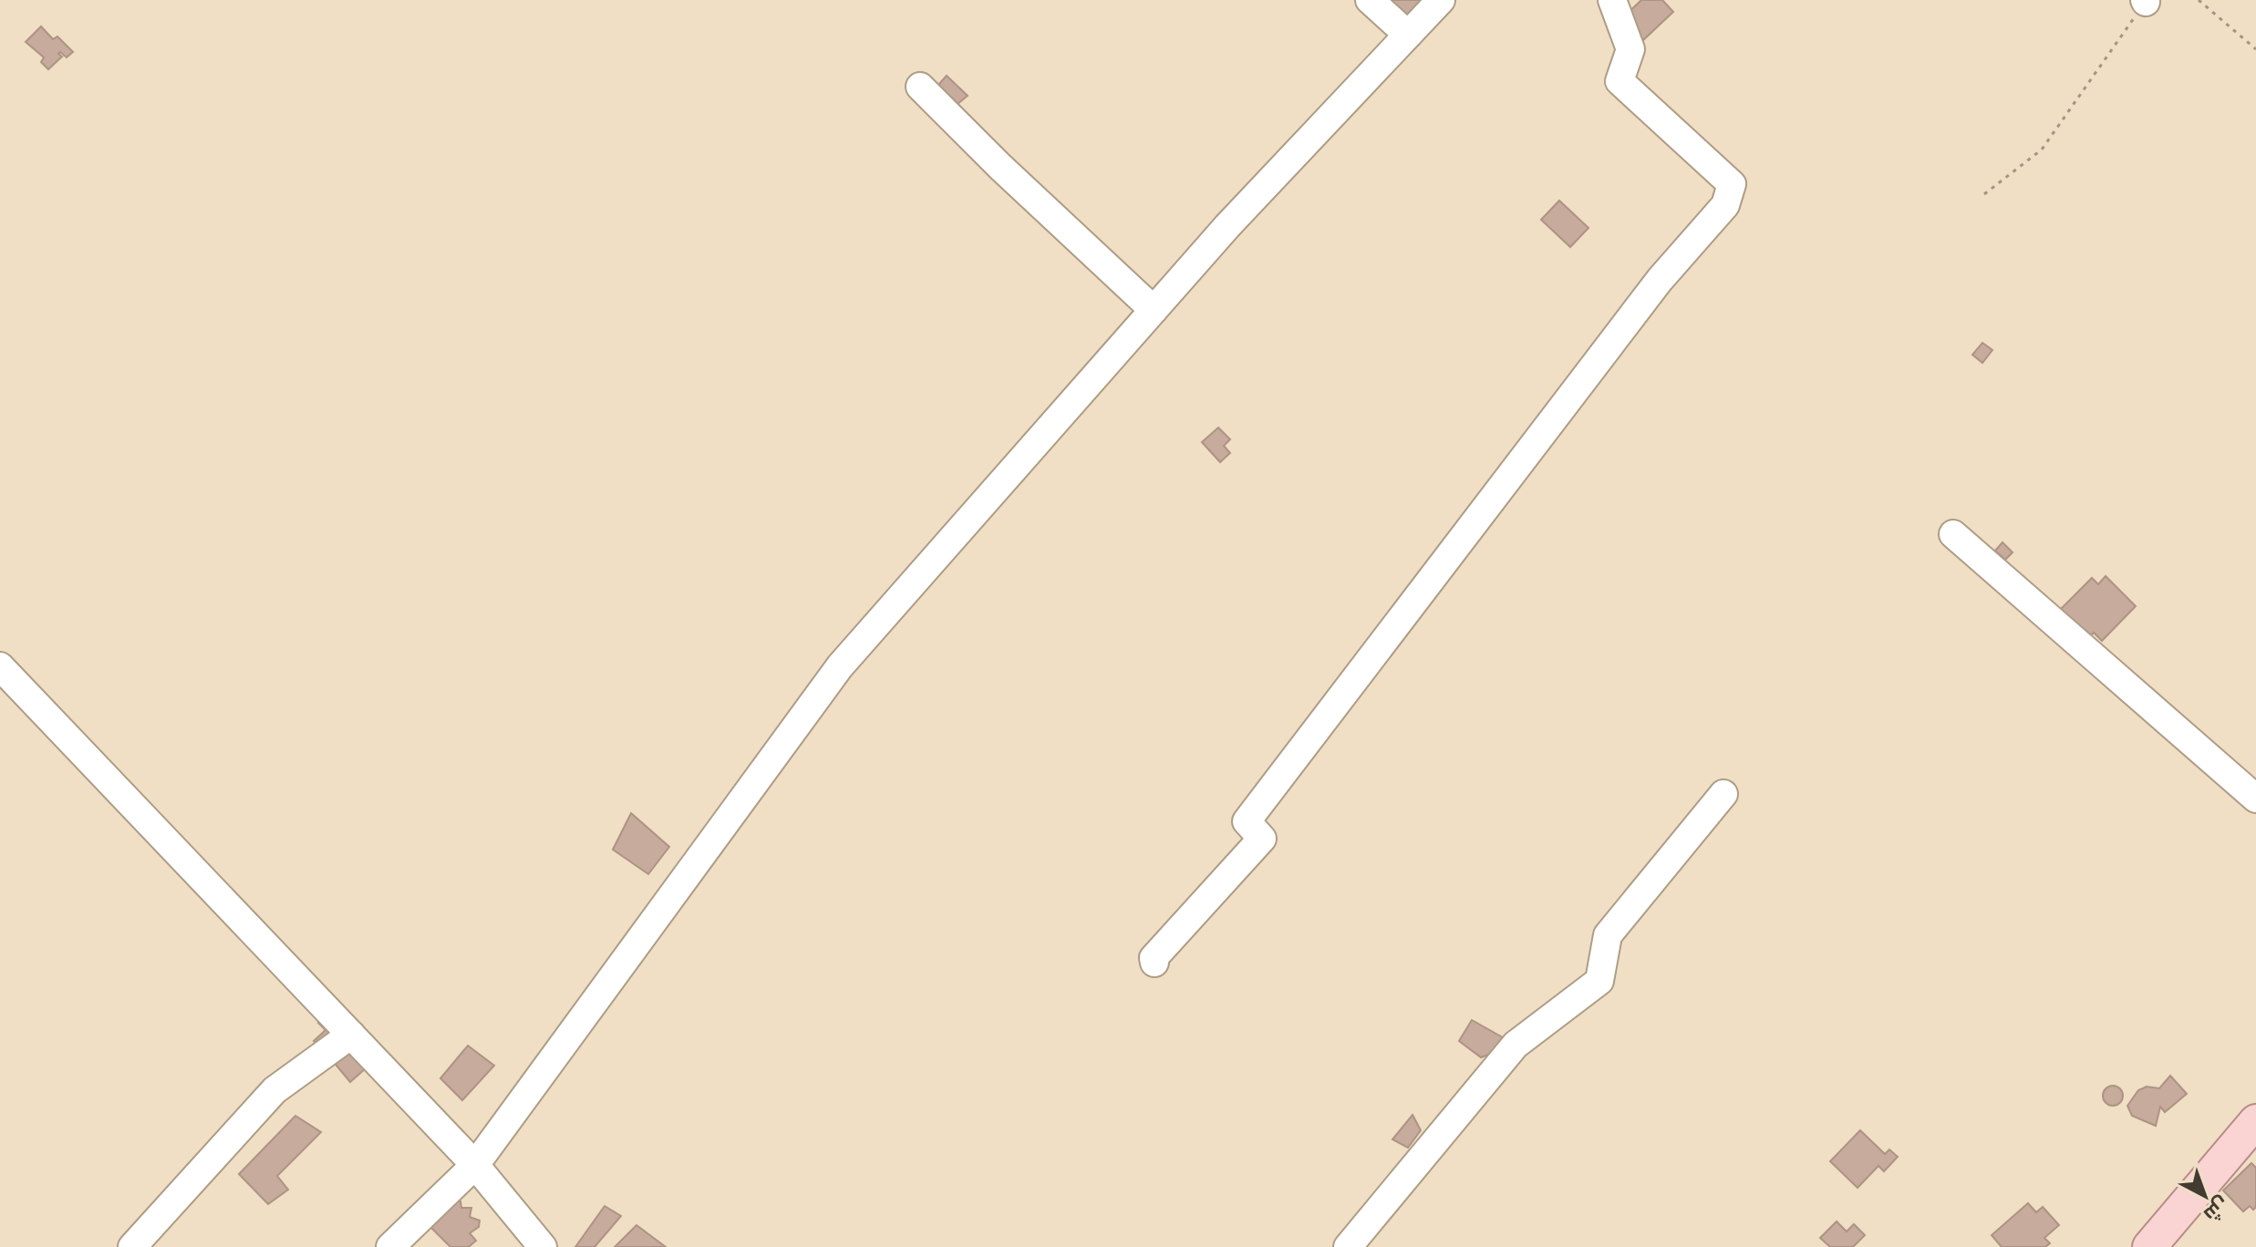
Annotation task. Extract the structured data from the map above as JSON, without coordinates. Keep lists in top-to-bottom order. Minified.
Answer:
{"north":"bottom right"}
